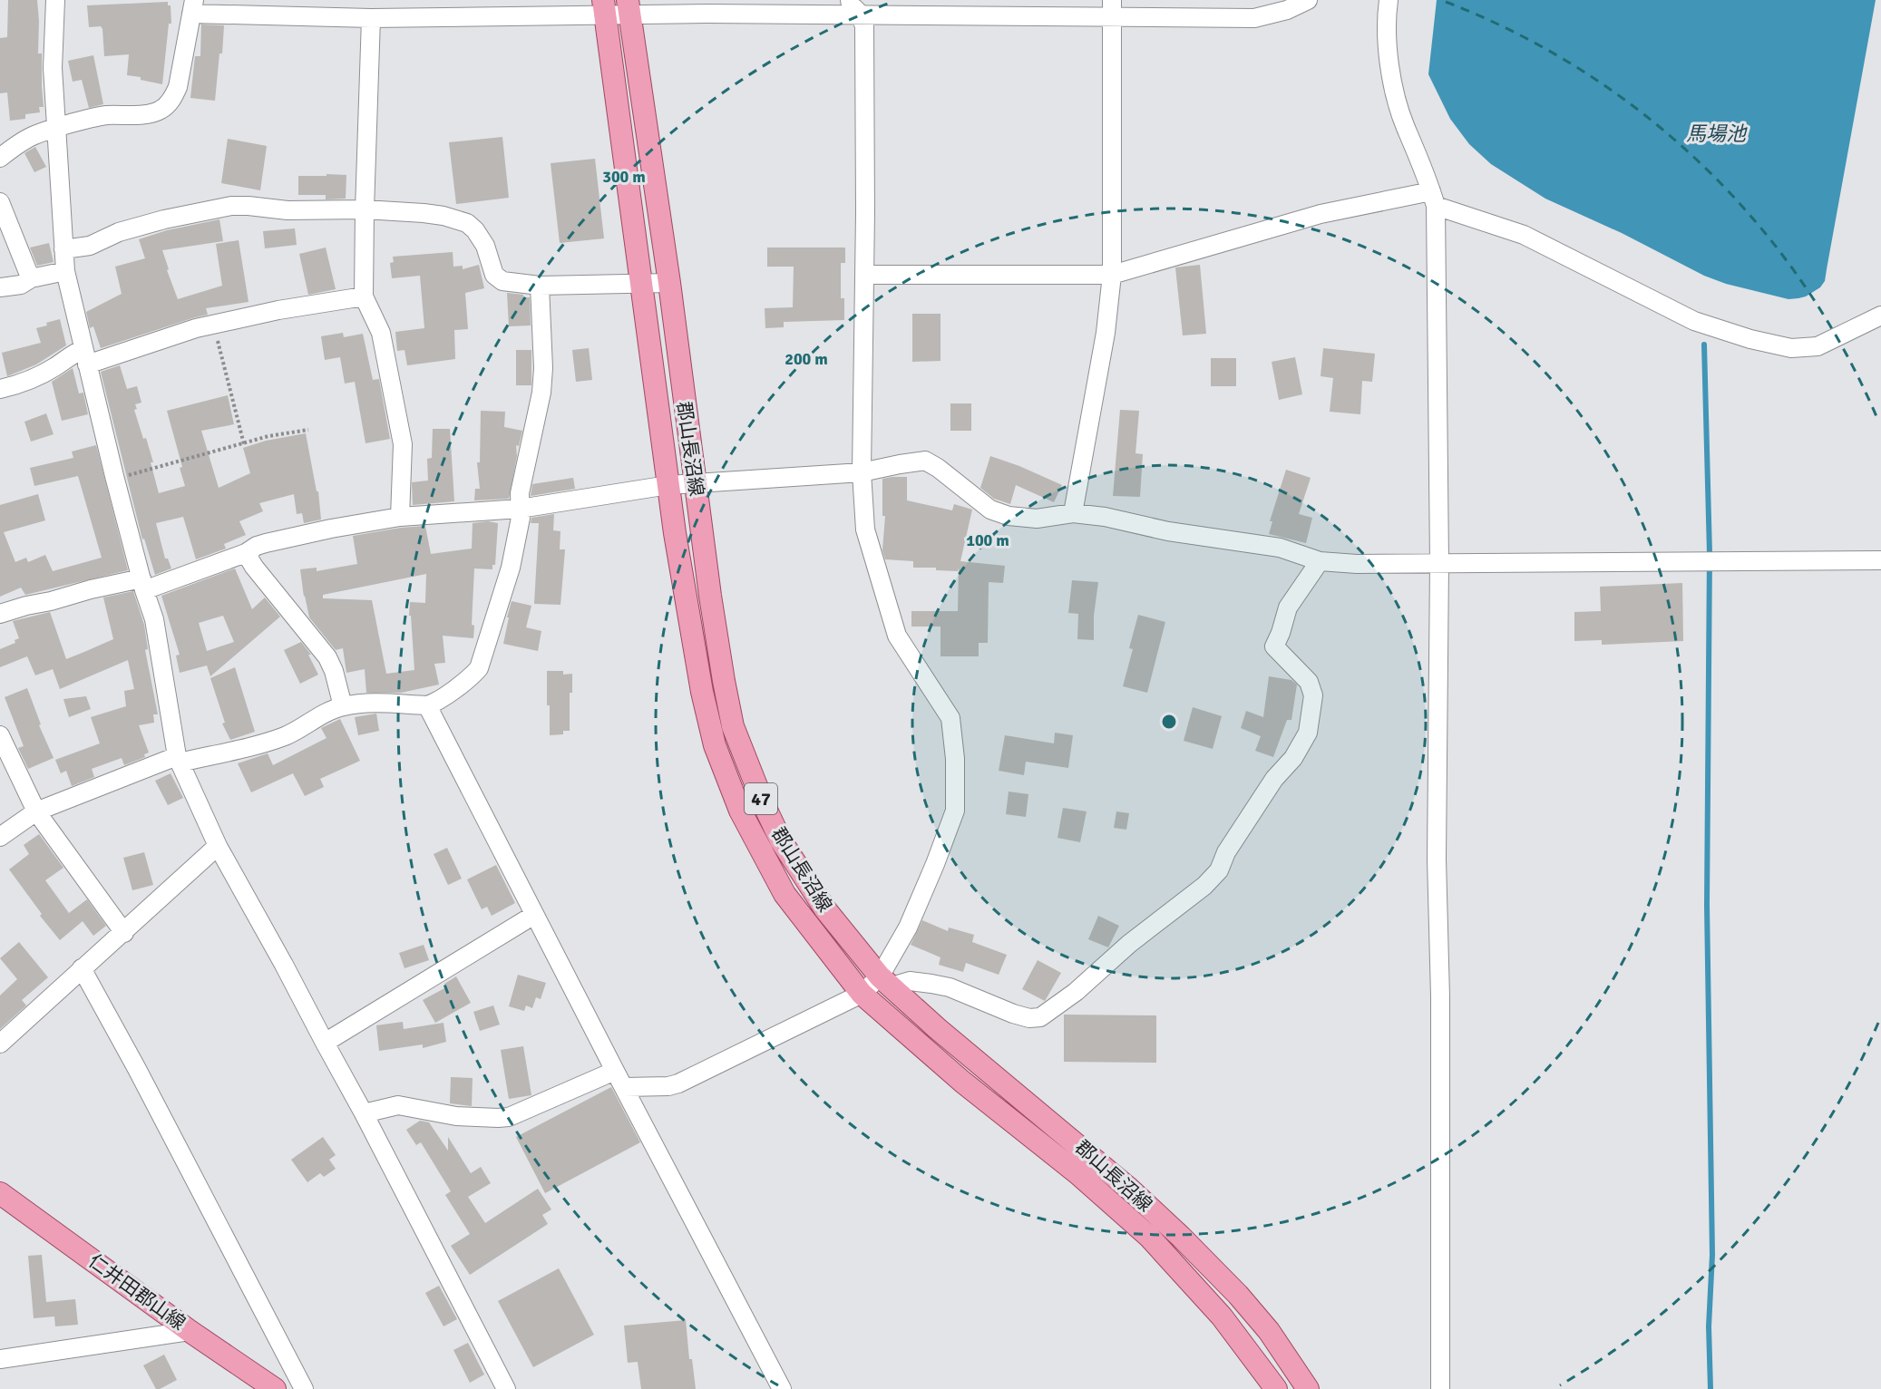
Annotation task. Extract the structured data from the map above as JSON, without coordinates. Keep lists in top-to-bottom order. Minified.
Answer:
{"streets":{"main road":["郡山長沼線","47","仁井田郡山線"]},"water":["馬場池"],"rings":["300 m","200 m","100 m"]}
